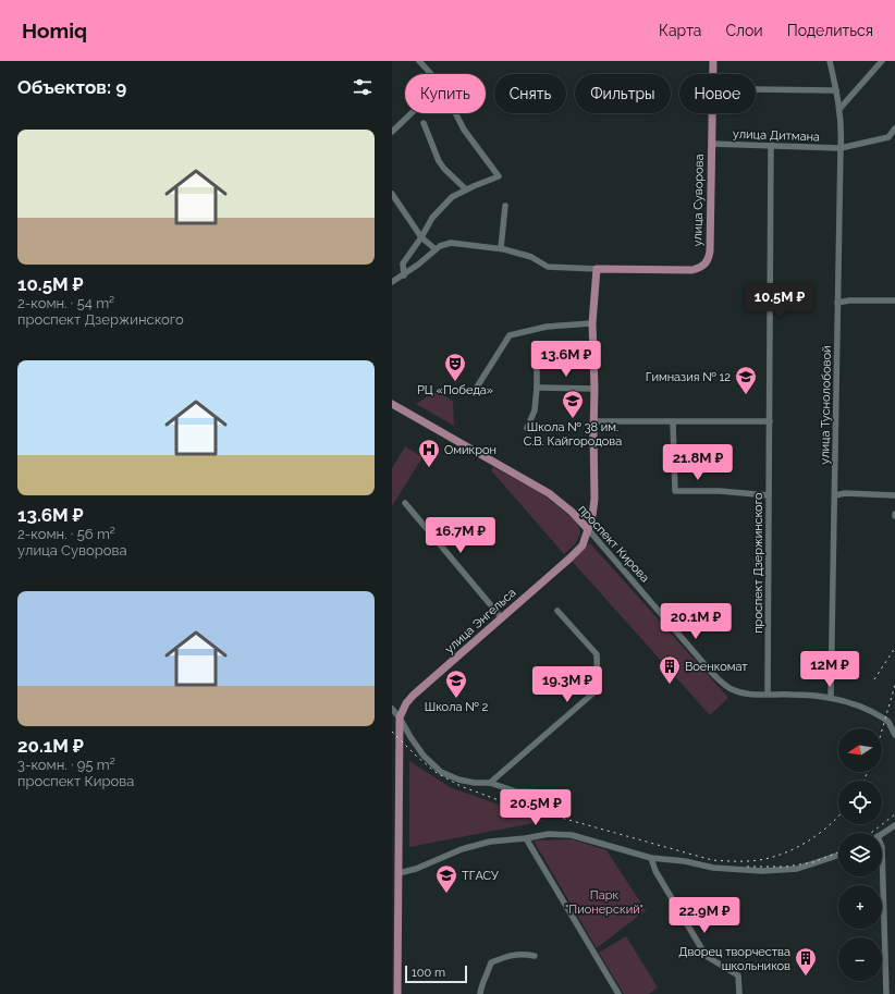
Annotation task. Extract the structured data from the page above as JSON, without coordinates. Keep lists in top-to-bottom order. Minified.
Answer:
{"streets":{"main road":["улица Суворова","проспект Кирова","улица Энгельса"],"street":["улица Дитмана","улица Туснолобовой","проспект Дзержинского"]},"crossings":[["улица Дитмана","улица Суворова"],["улица Дитмана","улица Туснолобовой"],["улица Дитмана","проспект Дзержинского"],["улица Туснолобовой","проспект Кирова"],["проспект Кирова","проспект Дзержинского"],["проспект Кирова","улица Энгельса"]],"parks":["Парк \"Пионерский\""],"places":{"theatre":["РЦ «Победа»"],"school or university":["Гимназия № 12","Школа № 38 им. С.В. Кайгородова","Школа № 2","ТГАСУ"],"hospital":["Омикрон"],"building":["Военкомат","Дворец творчества школьников"]},"scale_bar":"100 m","north":"left","page":{"header":"Homiq","nav":["Карта","Слои","Поделиться"],"heading":"Объектов: 9","chip":["Купить","Снять","Фильтры","Новое"],"list":[{"name":"10.5M ₽","note":"2-комн. · 54 m² · проспект Дзержинского"},{"name":"13.6M ₽","note":"2-комн. · 56 m² · улица Суворова"},{"name":"20.1M ₽","note":"3-комн. · 95 m² · проспект Кирова"}],"price":["10.5M ₽","13.6M ₽","21.8M ₽","16.7M ₽","20.1M ₽","12M ₽","19.3M ₽","20.5M ₽","22.9M ₽"],"map_buttons":["+","−"],"scale":"100 m"}}
